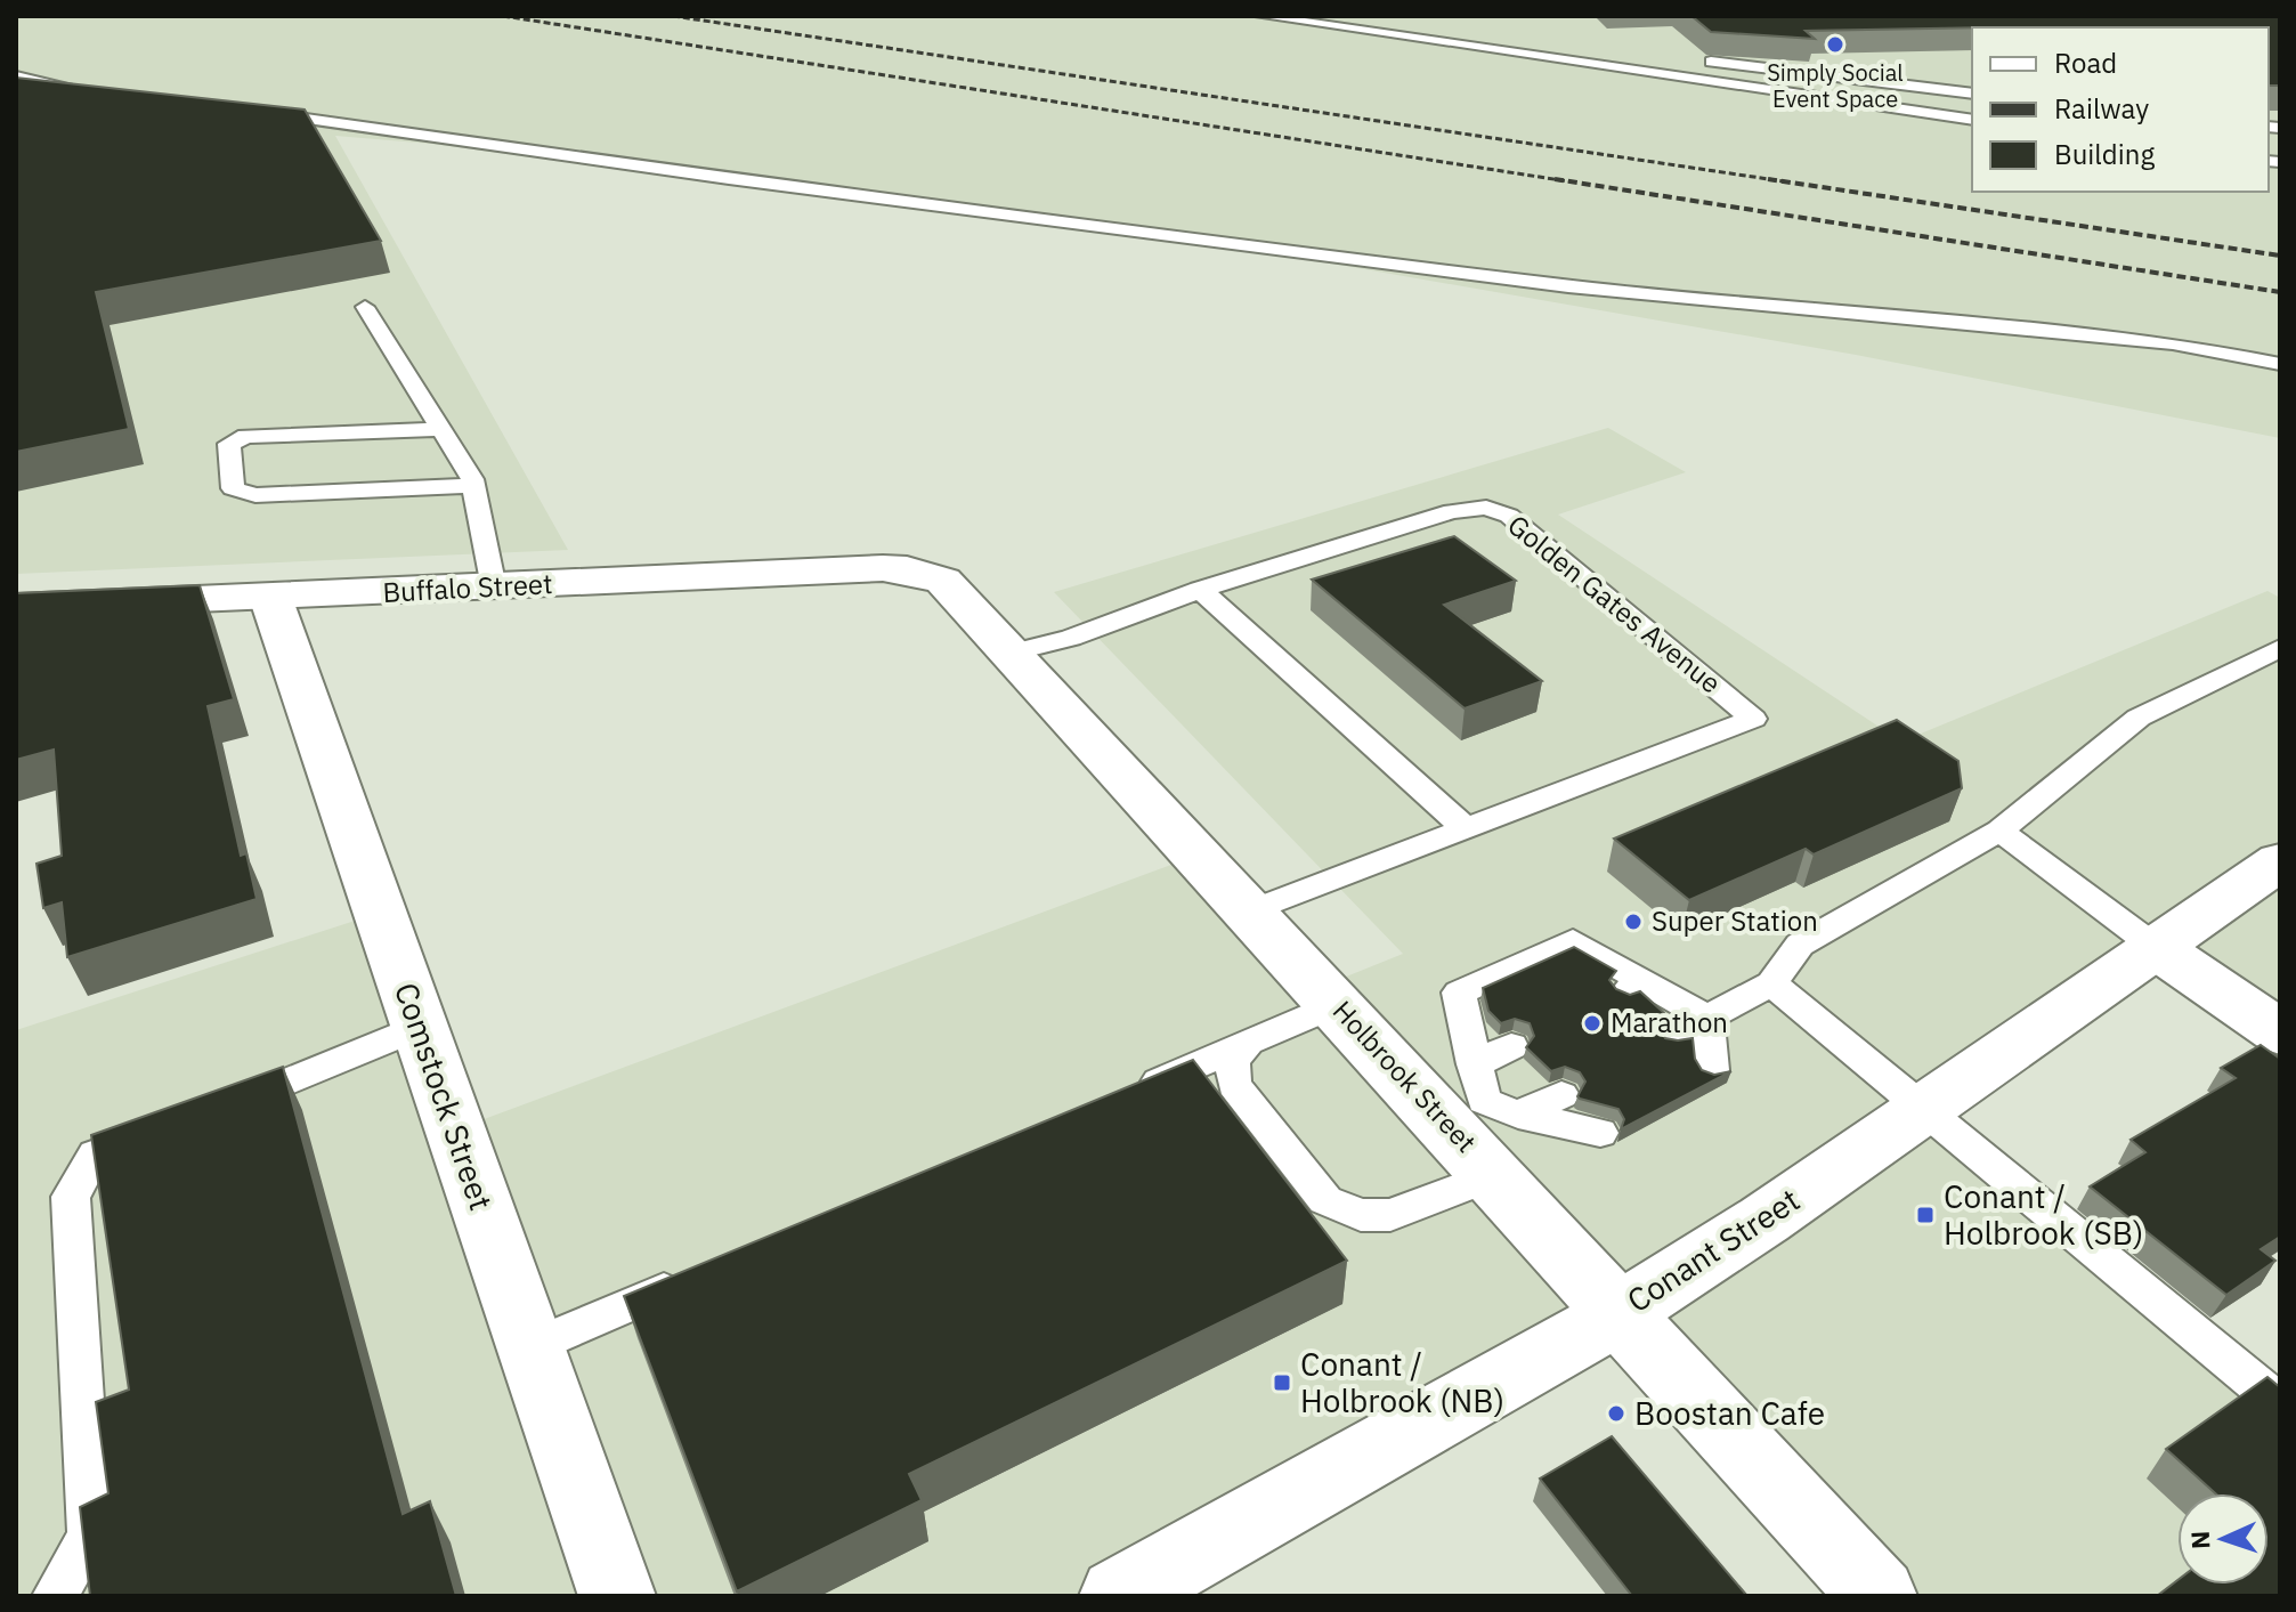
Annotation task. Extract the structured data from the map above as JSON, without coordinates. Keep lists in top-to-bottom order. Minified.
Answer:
{"streets":{"street":["Buffalo Street","Holbrook Street","Comstock Street","Conant Street"],"lane":["Golden Gates Avenue"]},"crossings":[["Buffalo Street","Holbrook Street"],["Buffalo Street","Comstock Street"],["Golden Gates Avenue","Holbrook Street"],["Holbrook Street","Conant Street"]],"places":{"other":["Simply Social Event Space","Super Station","Marathon","Boostan Cafe"],"transit":["Conant / Holbrook (SB)","Conant / Holbrook (NB)"]},"legend":["Road","Railway","Building"],"north":"left"}
